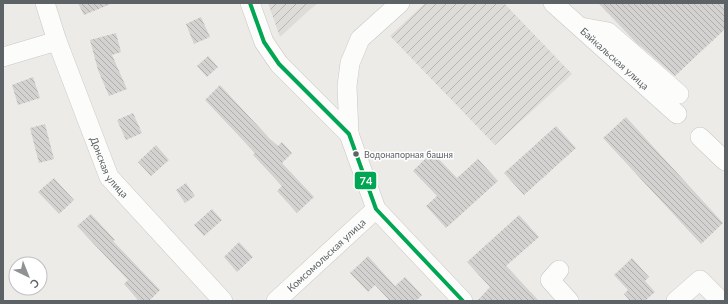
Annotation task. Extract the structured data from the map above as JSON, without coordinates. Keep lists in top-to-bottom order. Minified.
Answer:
{"streets":{"street":["Байкальская улица","Донская улица","Комсомольская улица"]},"places":["Водонапорная башня"],"lines":["transit line 74"],"north":"bottom right"}
